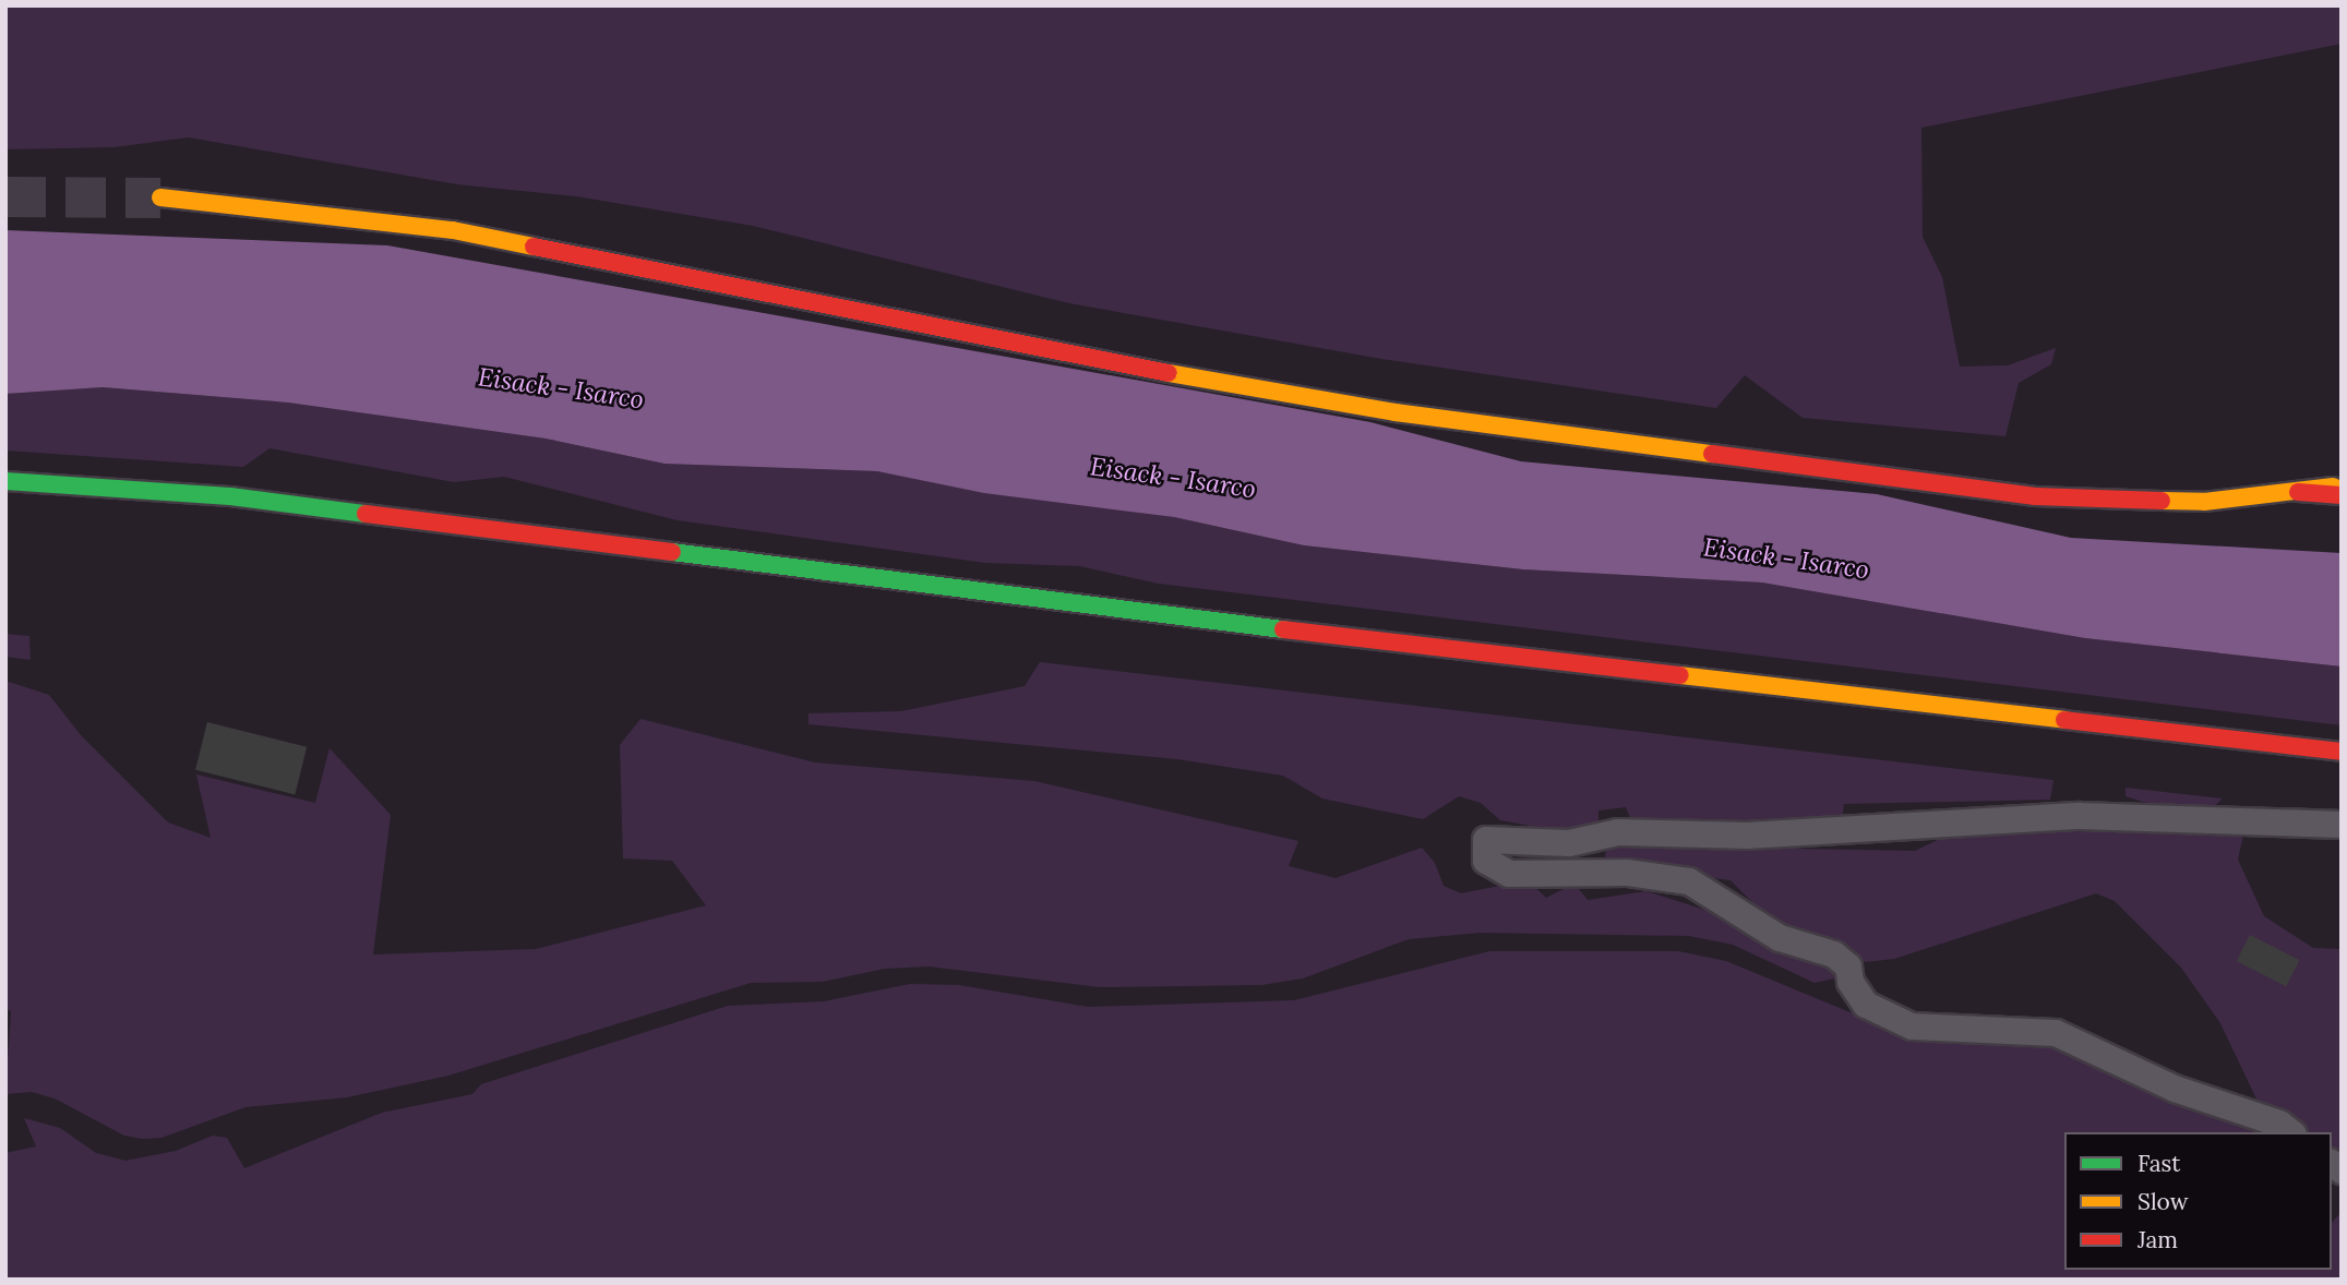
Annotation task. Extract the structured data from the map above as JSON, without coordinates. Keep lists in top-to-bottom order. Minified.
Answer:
{"water":["Eisack - Isarco"],"legend":["Fast","Slow","Jam"]}
